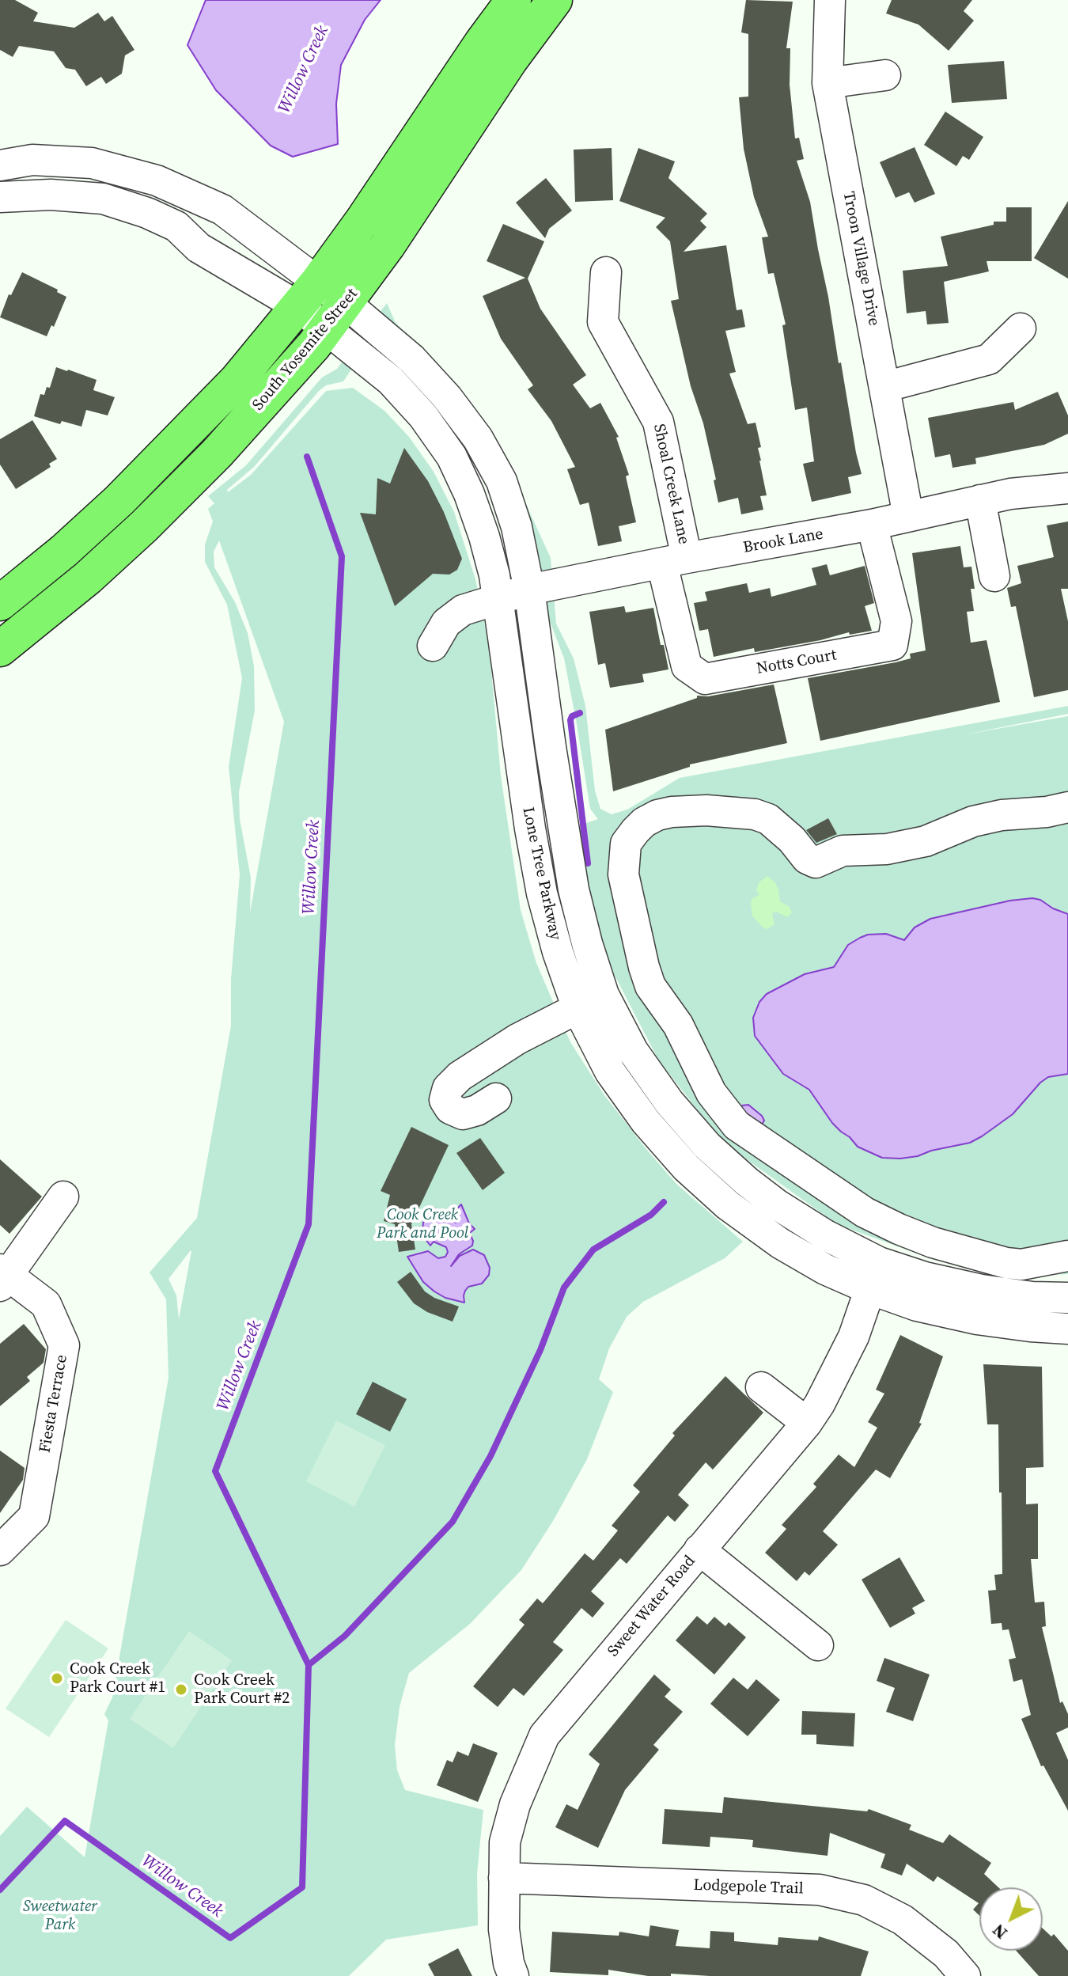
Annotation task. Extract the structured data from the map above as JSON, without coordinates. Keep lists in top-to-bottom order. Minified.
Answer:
{"streets":{"main road":["South Yosemite Street"],"street":["Troon Village Drive","Shoal Creek Lane","Brook Lane","Notts Court","Lone Tree Parkway","Fiesta Terrace","Sweet Water Road","Lodgepole Trail"]},"crossings":[["Troon Village Drive","Brook Lane"],["South Yosemite Street","Lone Tree Parkway"],["Shoal Creek Lane","Brook Lane"],["Shoal Creek Lane","Notts Court"],["Brook Lane","Notts Court"],["Brook Lane","Lone Tree Parkway"],["Lone Tree Parkway","Sweet Water Road"],["Sweet Water Road","Lodgepole Trail"]],"water":["Willow Creek"],"parks":["Cook Creek Park and Pool","Sweetwater Park"],"places":["Cook Creek Park Court #1","Cook Creek Park Court #2"],"north":"bottom left"}
